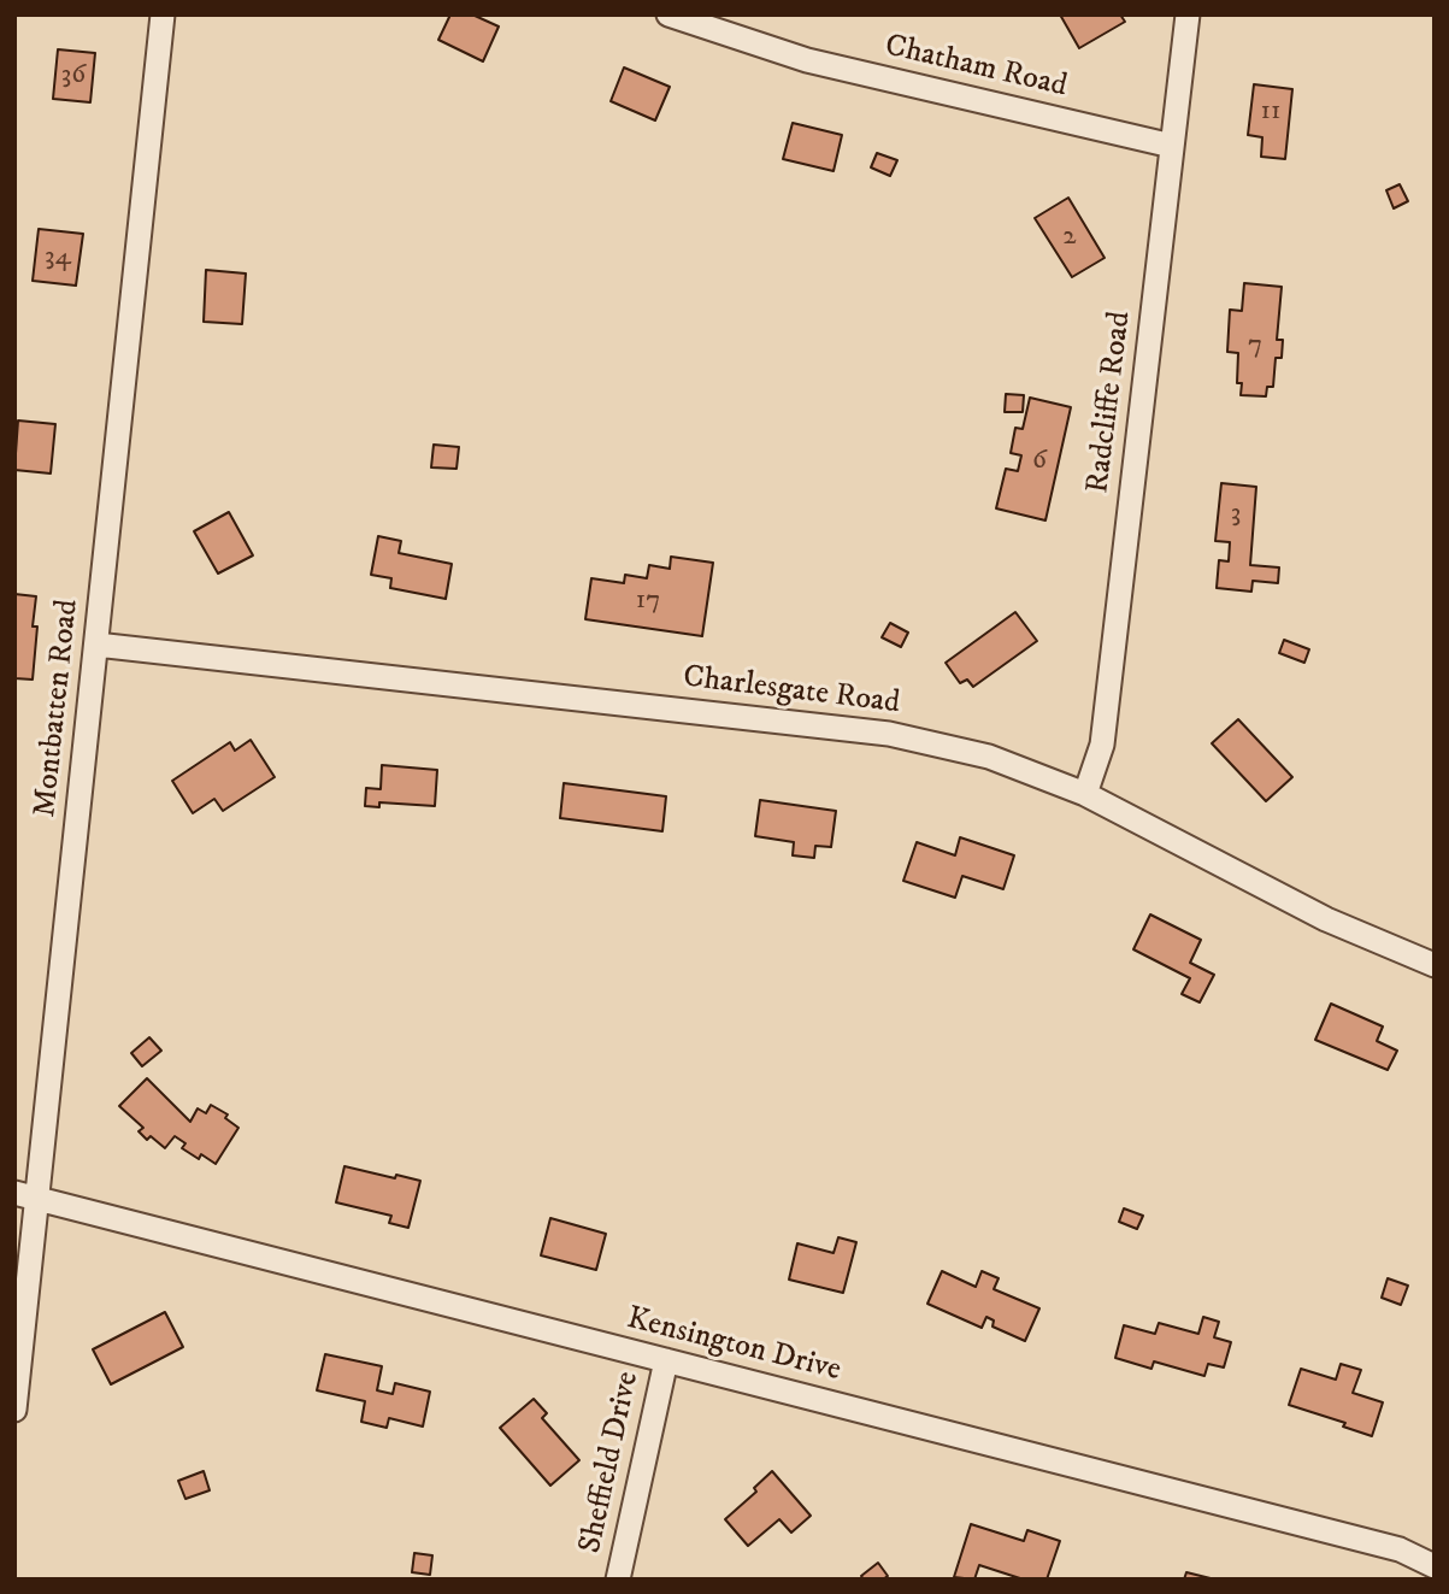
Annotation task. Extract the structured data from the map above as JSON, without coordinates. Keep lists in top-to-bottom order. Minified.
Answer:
{"streets":{"street":["Chatham Road","Radcliffe Road","Charlesgate Road","Montbatten Road","Kensington Drive","Sheffield Drive"]},"crossings":[["Chatham Road","Radcliffe Road"],["Radcliffe Road","Charlesgate Road"],["Charlesgate Road","Montbatten Road"],["Montbatten Road","Kensington Drive"],["Kensington Drive","Sheffield Drive"]],"house_numbers":["36","11","2","34","7","6","3","17"]}
